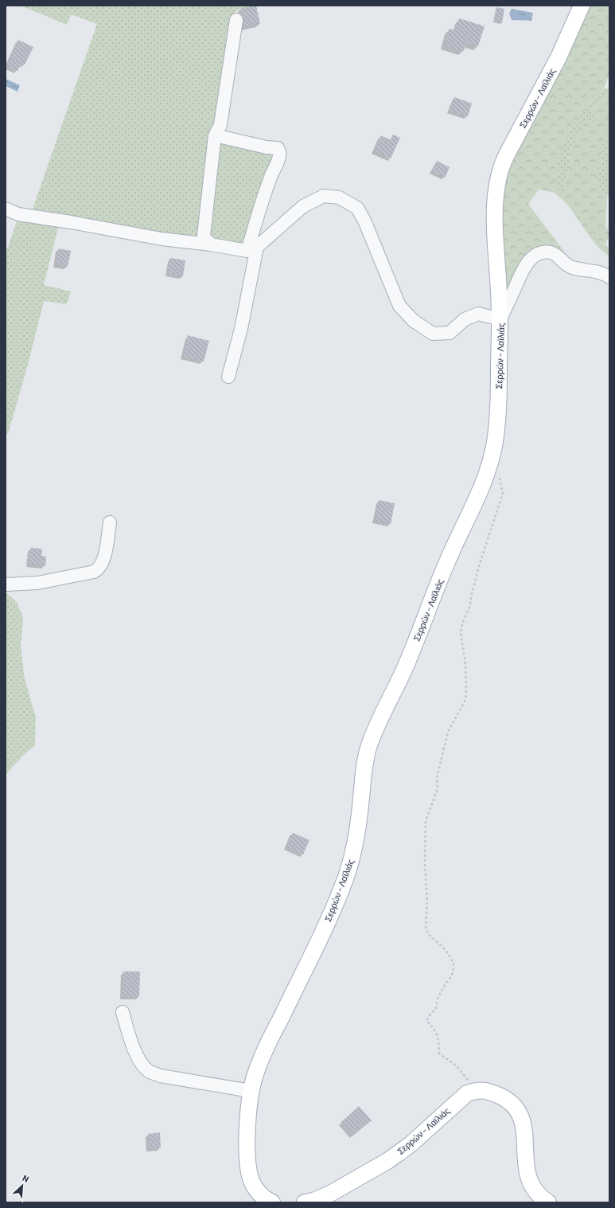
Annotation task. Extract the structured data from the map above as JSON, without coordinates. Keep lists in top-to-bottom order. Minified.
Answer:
{"streets":{"main road":["Σερρών - Λαϊλιάς"]},"north":"top right"}
